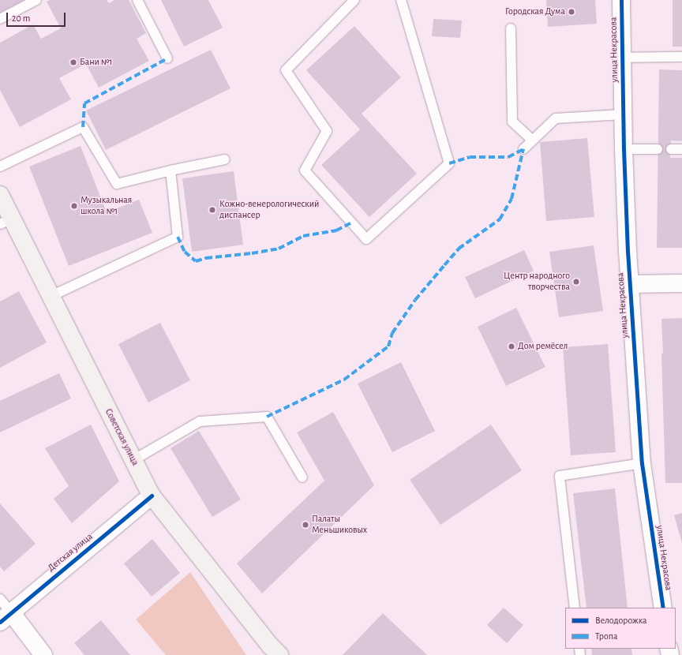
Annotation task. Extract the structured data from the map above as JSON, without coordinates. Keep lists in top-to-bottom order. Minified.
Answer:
{"streets":{"main road":["Советская улица"],"street":["улица Некрасова","Детская улица"]},"crossings":[["Советская улица","Детская улица"]],"places":["Городская Дума","Бани №1","Музыкальная школа №1","Кожно-венерологический диспансер","Центр народного творчества","Дом ремёсел","Палаты Меньшиковых"],"legend":["Велодорожка","Тропа"],"scale_bar":"20 m"}
